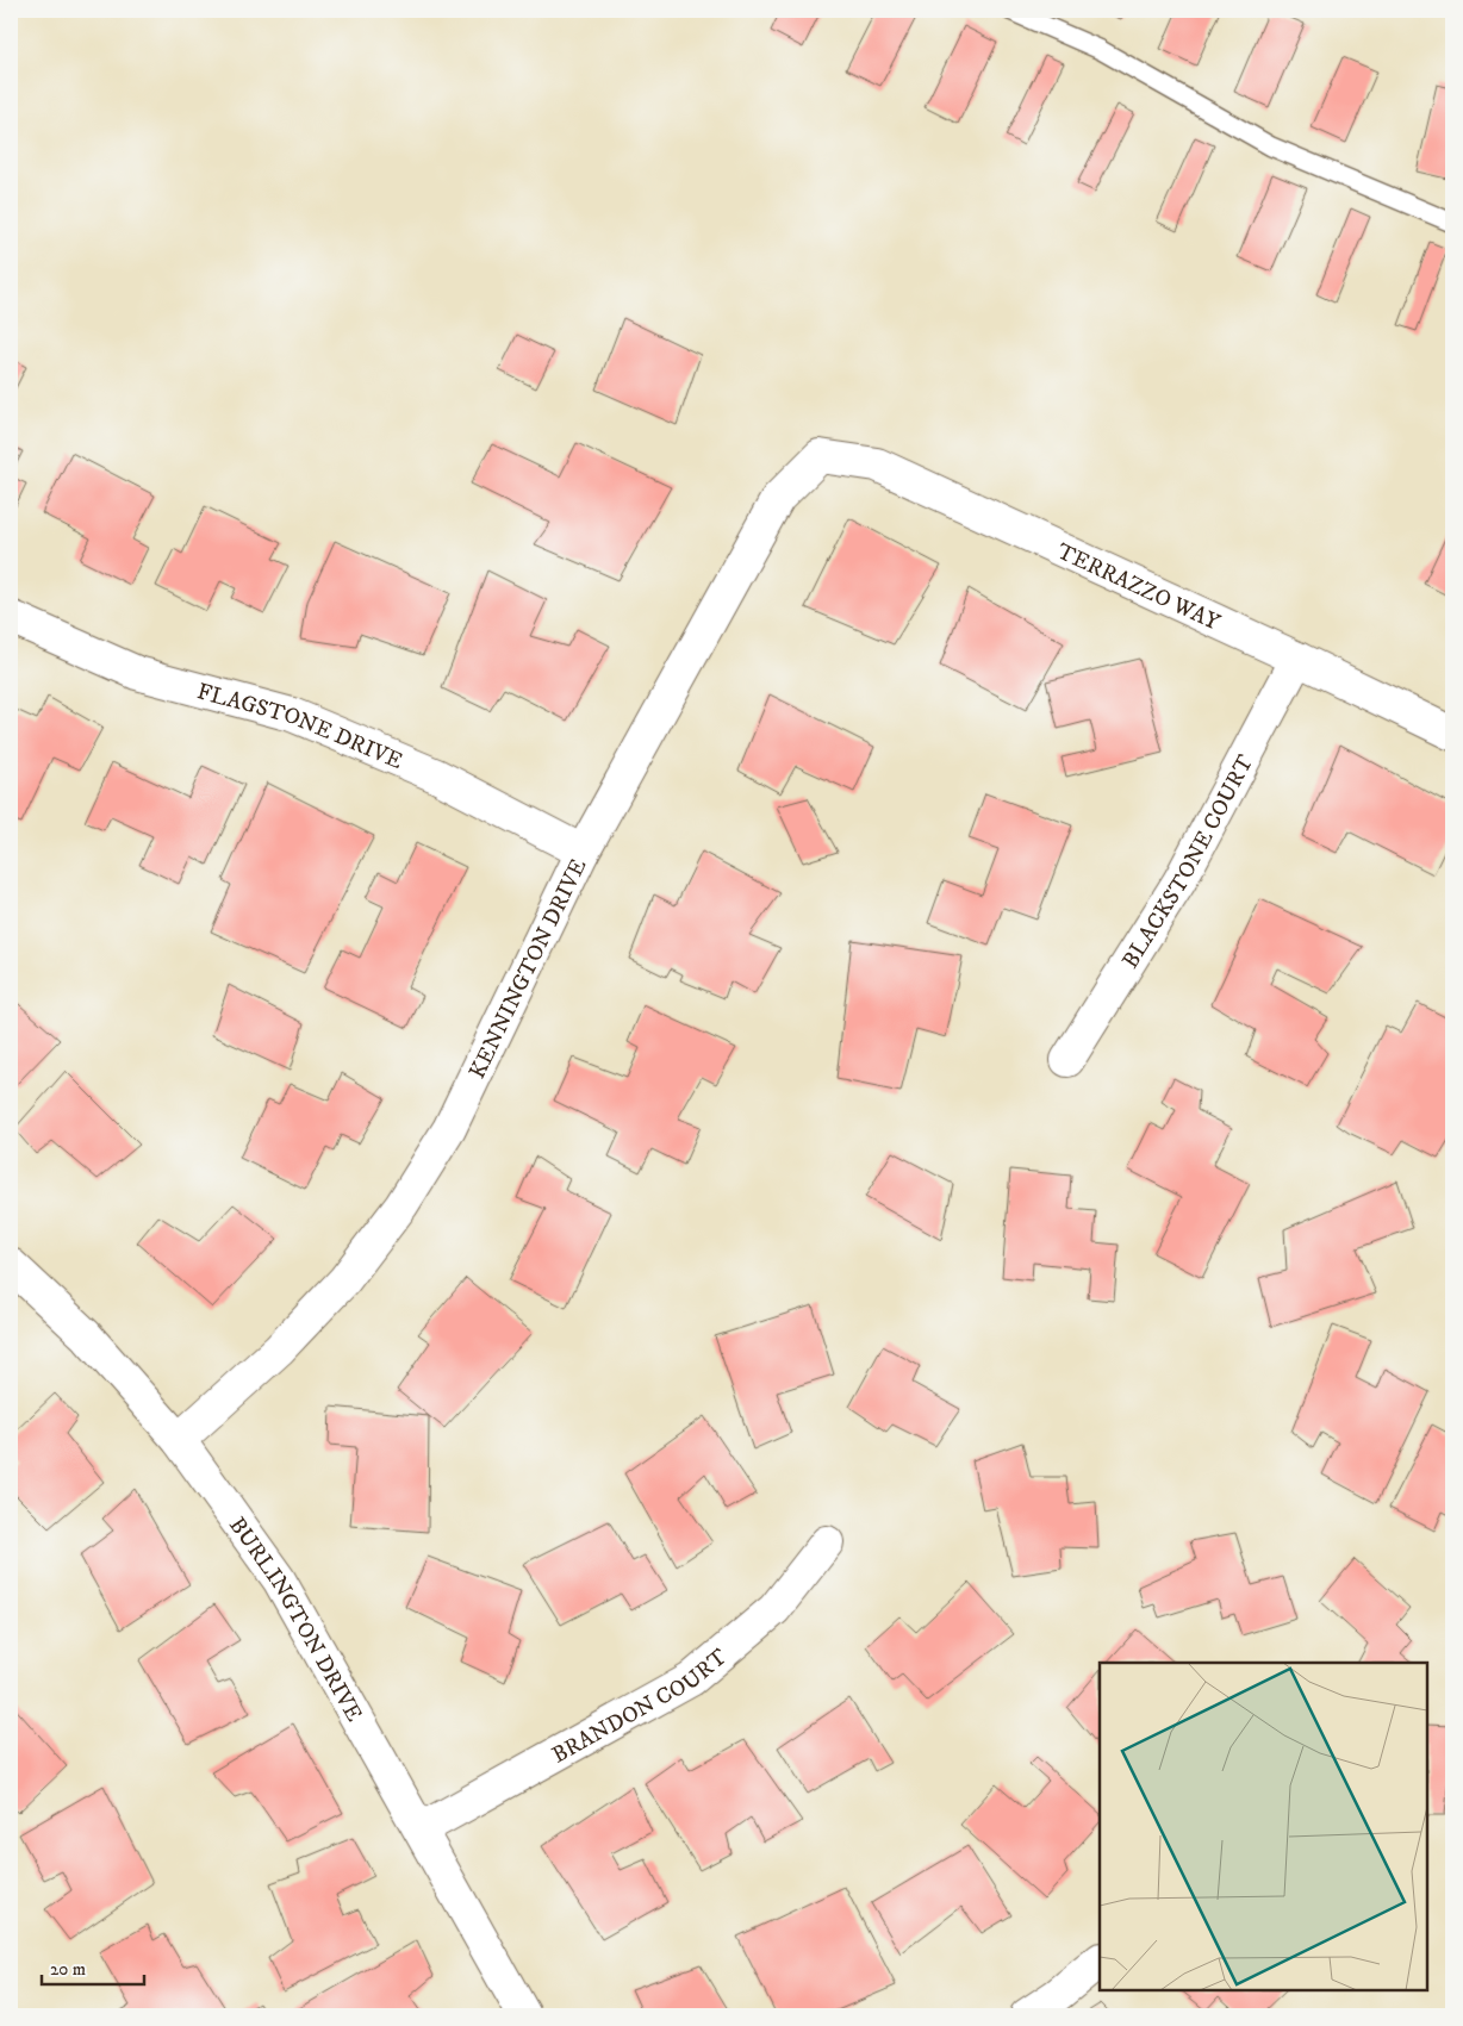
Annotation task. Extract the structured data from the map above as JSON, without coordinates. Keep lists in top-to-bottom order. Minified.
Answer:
{"streets":{"street":["TERRAZZO WAY","FLAGSTONE DRIVE","BLACKSTONE COURT","KENNINGTON DRIVE","BURLINGTON DRIVE","BRANDON COURT"]},"crossings":[["TERRAZZO WAY","BLACKSTONE COURT"],["TERRAZZO WAY","KENNINGTON DRIVE"],["FLAGSTONE DRIVE","KENNINGTON DRIVE"],["KENNINGTON DRIVE","BURLINGTON DRIVE"],["BURLINGTON DRIVE","BRANDON COURT"]],"scale_bar":"20 m"}
